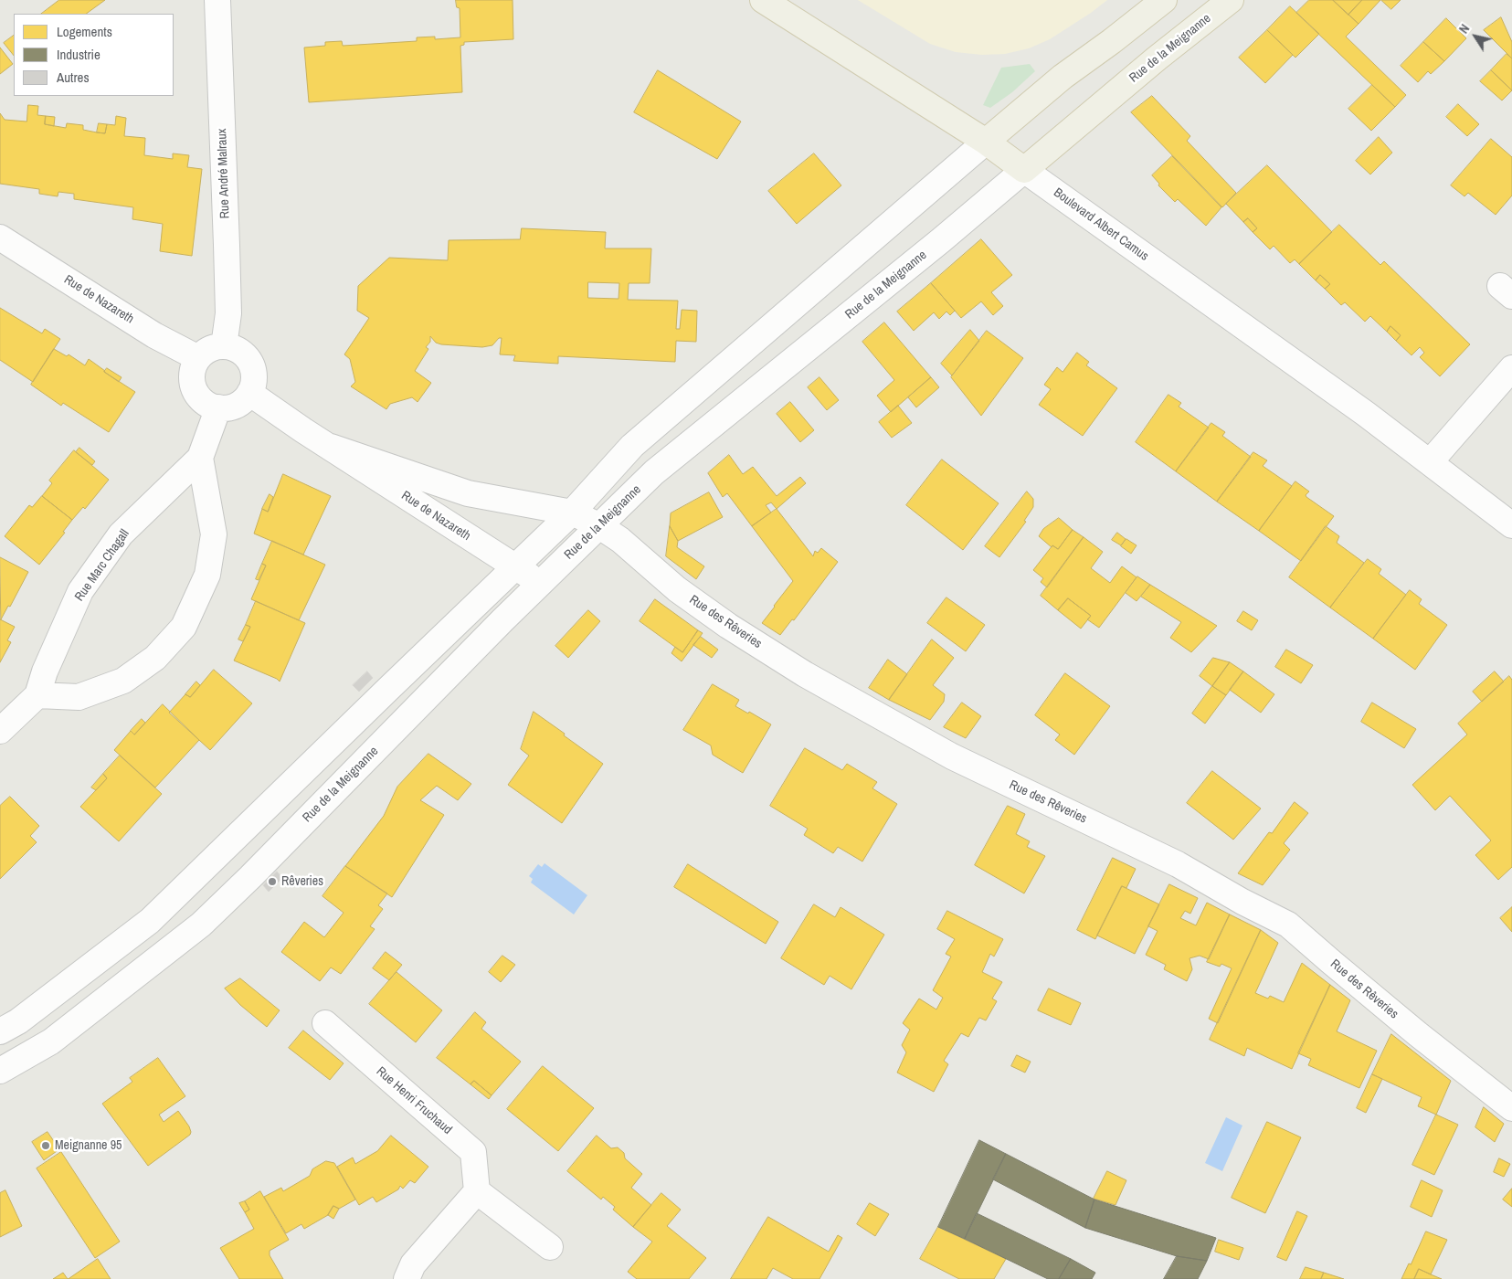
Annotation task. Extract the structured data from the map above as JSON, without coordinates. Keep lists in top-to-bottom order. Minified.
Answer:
{"streets":{"main road":["Rue de la Meignanne","Boulevard Albert Camus"],"street":["Rue André Malraux","Rue de Nazareth","Rue Marc Chagall","Rue des Rêveries","Rue Henri Fruchaud"]},"crossings":[["Rue de la Meignanne","Boulevard Albert Camus"],["Rue de la Meignanne","Rue de Nazareth"],["Rue de la Meignanne","Rue des Rêveries"],["Rue André Malraux","Rue de Nazareth"],["Rue André Malraux","Rue Marc Chagall"],["Rue de Nazareth","Rue Marc Chagall"],["Rue de Nazareth","Rue des Rêveries"]],"places":["Rêveries","Meignanne 95"],"legend":["Logements","Industrie","Autres"],"north":"top left"}
